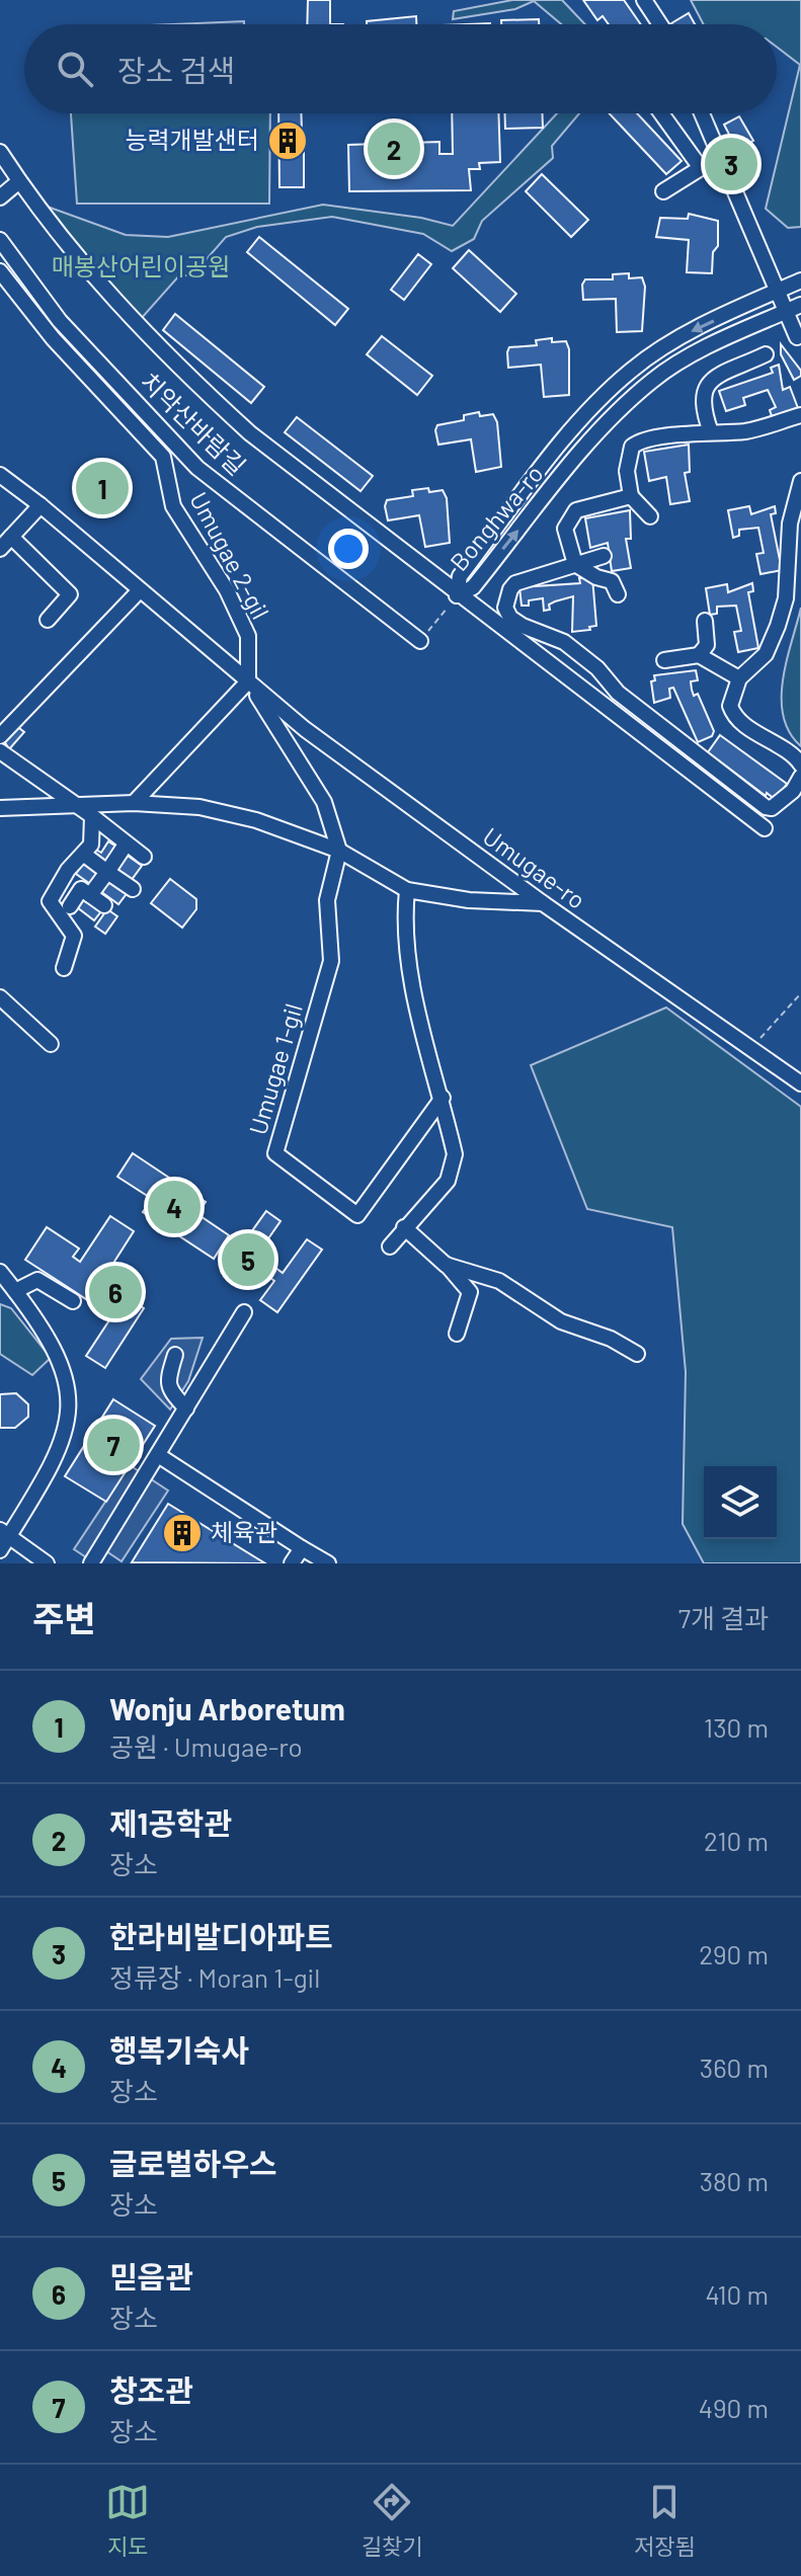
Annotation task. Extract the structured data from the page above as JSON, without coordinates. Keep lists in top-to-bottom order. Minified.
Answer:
{"streets":{"street":["치악산바람길","Bonghwa-ro","Umugae 2-gil","Umugae-ro","Umugae 1-gil"]},"crossings":[["Umugae 2-gil","Umugae-ro"]],"parks":["매봉산어린이공원"],"places":{"building":["능력개발샌터","체육관"]},"page":{"search":"장소 검색","pins":["2","3","1","4","5","6","7"],"heading":["주변","7개 결과"],"list":[{"mark":"1","name":"Wonju Arboretum","note":"공원 · Umugae-ro","value":"130 m"},{"mark":"2","name":"제1공학관","note":"장소","value":"210 m"},{"mark":"3","name":"한라비발디아파트","note":"정류장 · Moran 1-gil","value":"290 m"},{"mark":"4","name":"행복기숙사","note":"장소","value":"360 m"},{"mark":"5","name":"글로벌하우스","note":"장소","value":"380 m"},{"mark":"6","name":"믿음관","note":"장소","value":"410 m"},{"mark":"7","name":"창조관","note":"장소","value":"490 m"}],"nav":["지도","길찾기","저장됨"]}}
